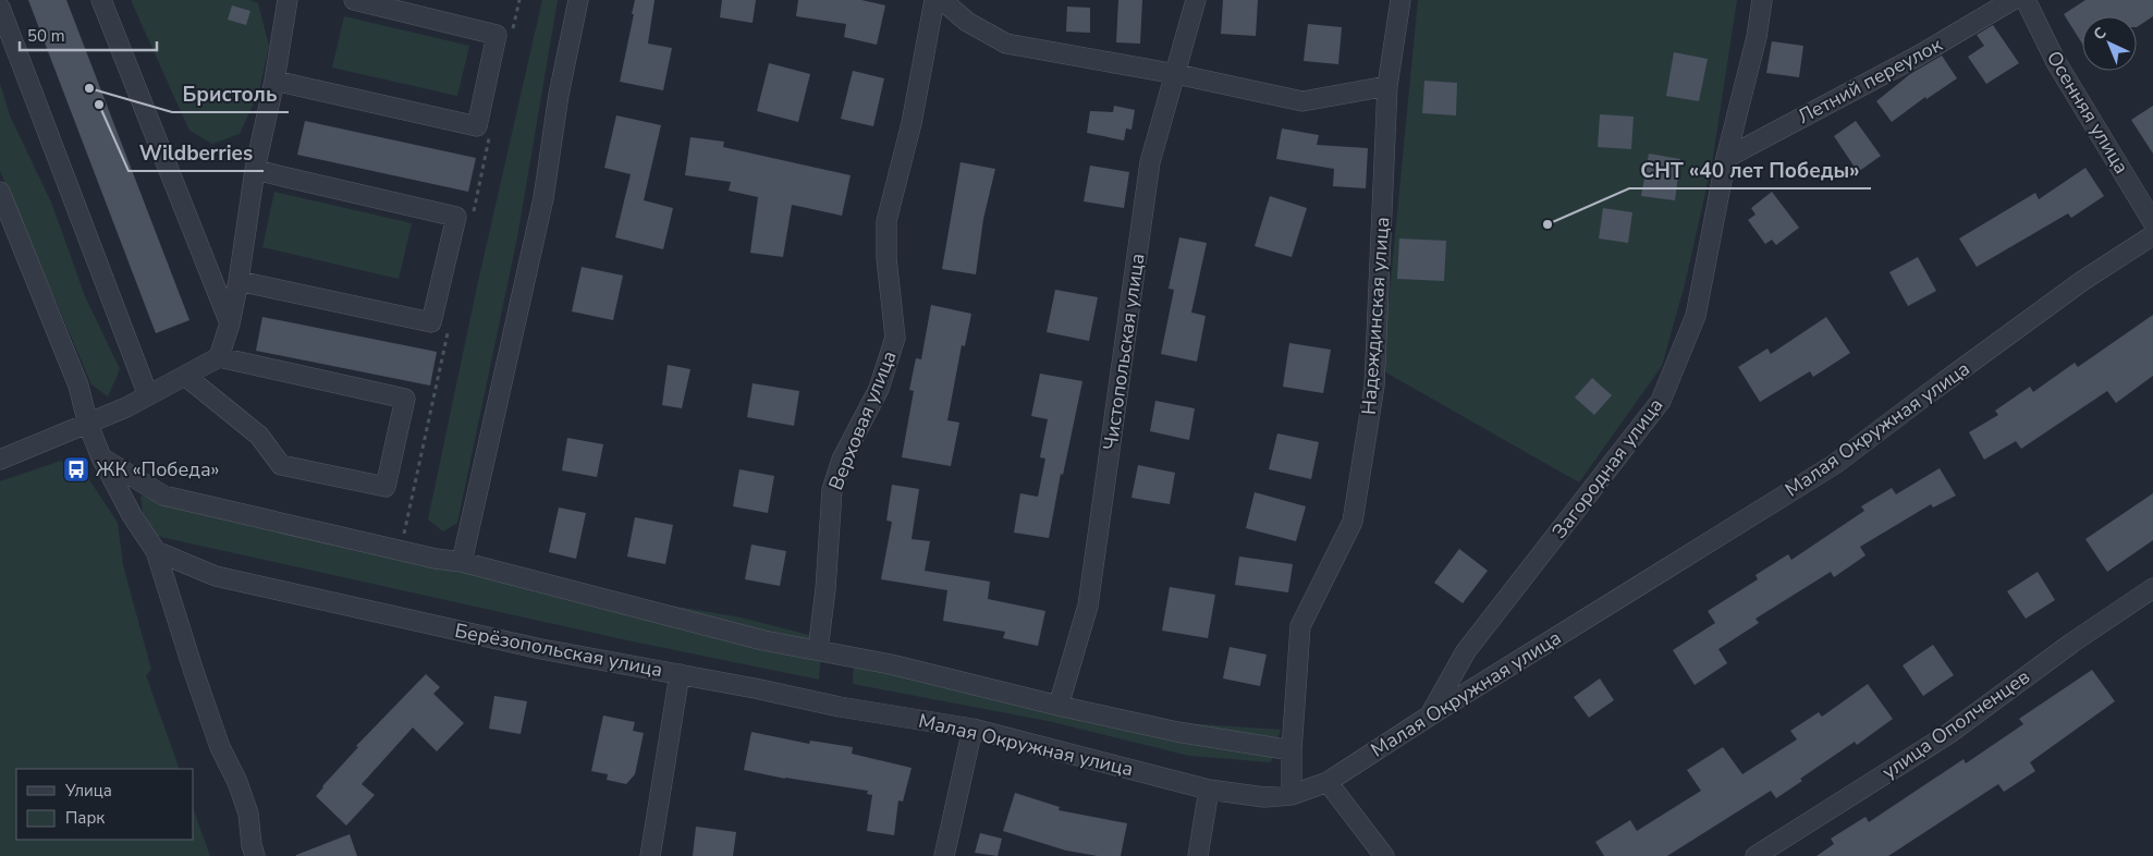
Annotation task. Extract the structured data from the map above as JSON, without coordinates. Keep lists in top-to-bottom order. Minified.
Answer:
{"streets":{"street":["Летний переулок","Осенняя улица","Надеждинская улица","Чистопольская улица","Верховая улица","Малая Окружная улица","Загородная улица","Берёзопольская улица","улица Ополченцев"]},"crossings":[["Летний переулок","Загородная улица"],["Надеждинская улица","Малая Окружная улица"],["Малая Окружная улица","Загородная улица"],["Малая Окружная улица","Берёзопольская улица"]],"places":{"other":["Бристоль","Wildberries","СНТ «40 лет Победы»"],"bus stop":["ЖК «Победа»"]},"legend":["Улица","Парк"],"scale_bar":"50 m","north":"top left"}
